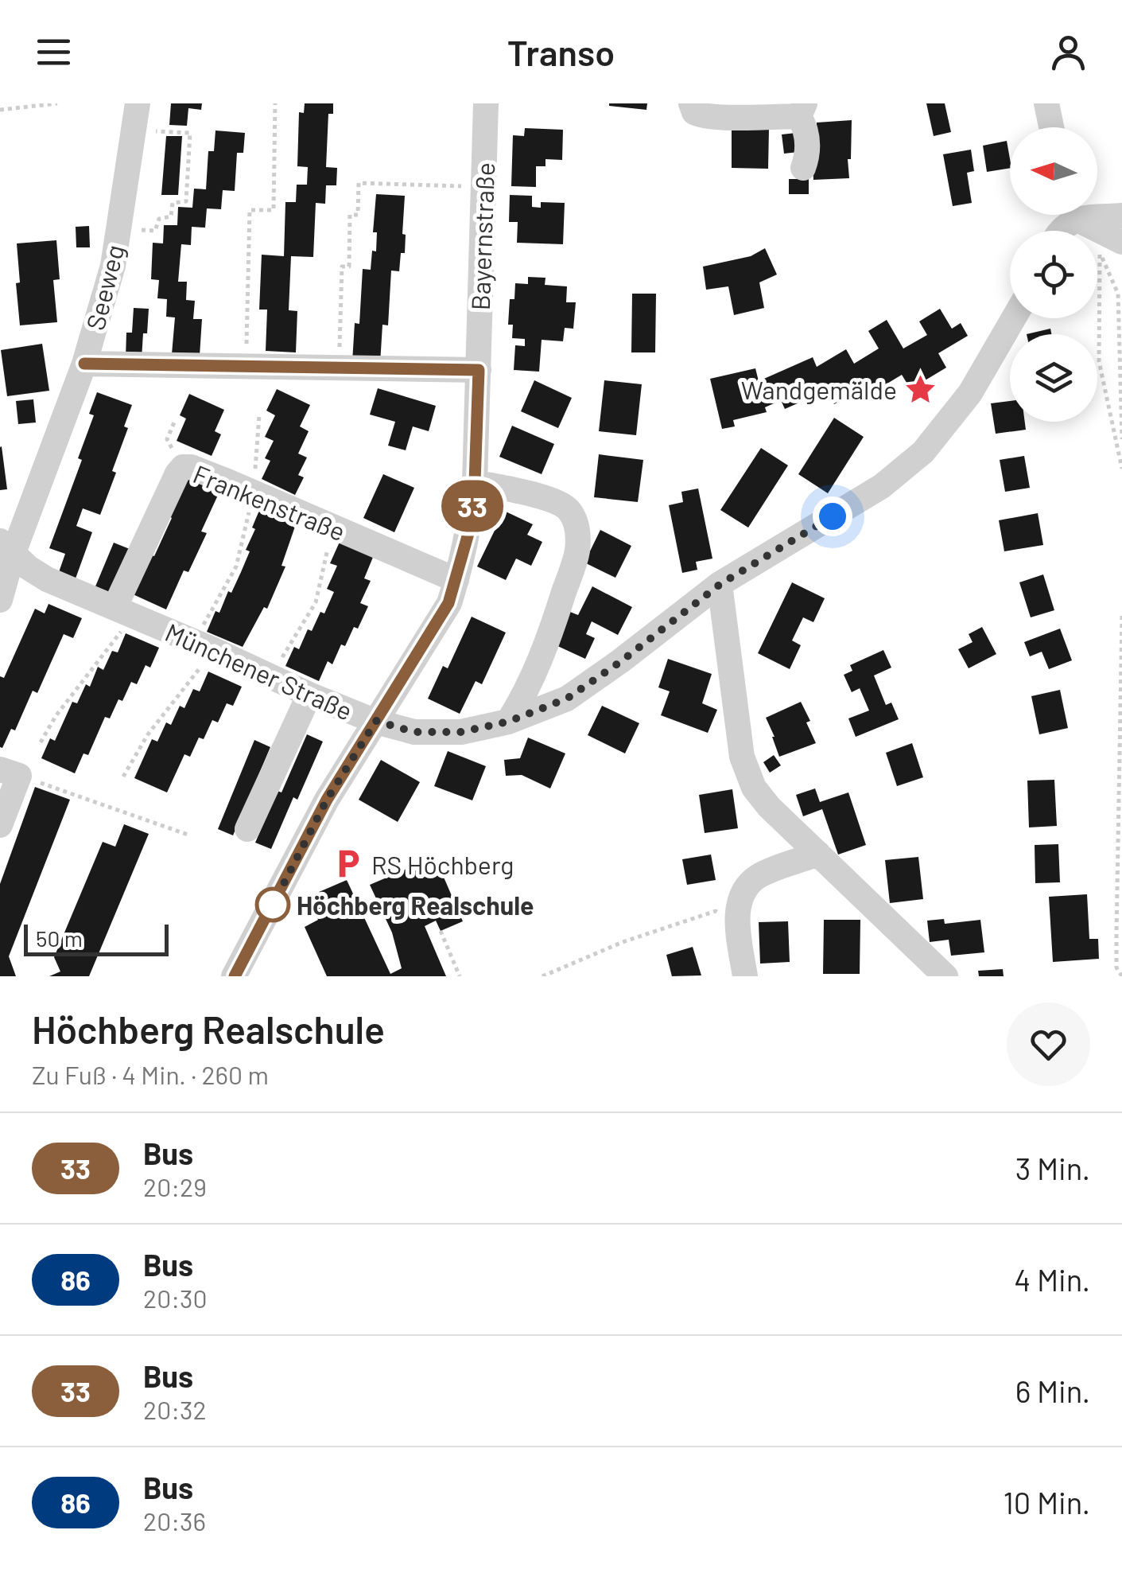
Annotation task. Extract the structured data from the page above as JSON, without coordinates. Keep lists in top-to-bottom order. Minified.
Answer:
{"streets":{"street":["Bayernstraße","Seeweg","Frankenstraße","Münchener Straße"]},"crossings":[["Bayernstraße","Frankenstraße"],["Bayernstraße","Münchener Straße"],["Seeweg","Münchener Straße"],["Frankenstraße","Münchener Straße"]],"places":{"place":["Wandgemälde"],"parking":["RS Höchberg"],"other":["Höchberg Realschule"]},"lines":["bus line 33"],"scale_bar":"50 m","north":"left","page":{"header":"Transo","on_map":"33","scale":"50 m","heading":["Höchberg Realschule","Zu Fuß · 4 Min. · 260 m"],"list":[{"mark":"33","name":"Bus","note":"20:29","value":"3 Min."},{"mark":"86","name":"Bus","note":"20:30","value":"4 Min."},{"mark":"33","name":"Bus","note":"20:32","value":"6 Min."},{"mark":"86","name":"Bus","note":"20:36","value":"10 Min."}]}}
